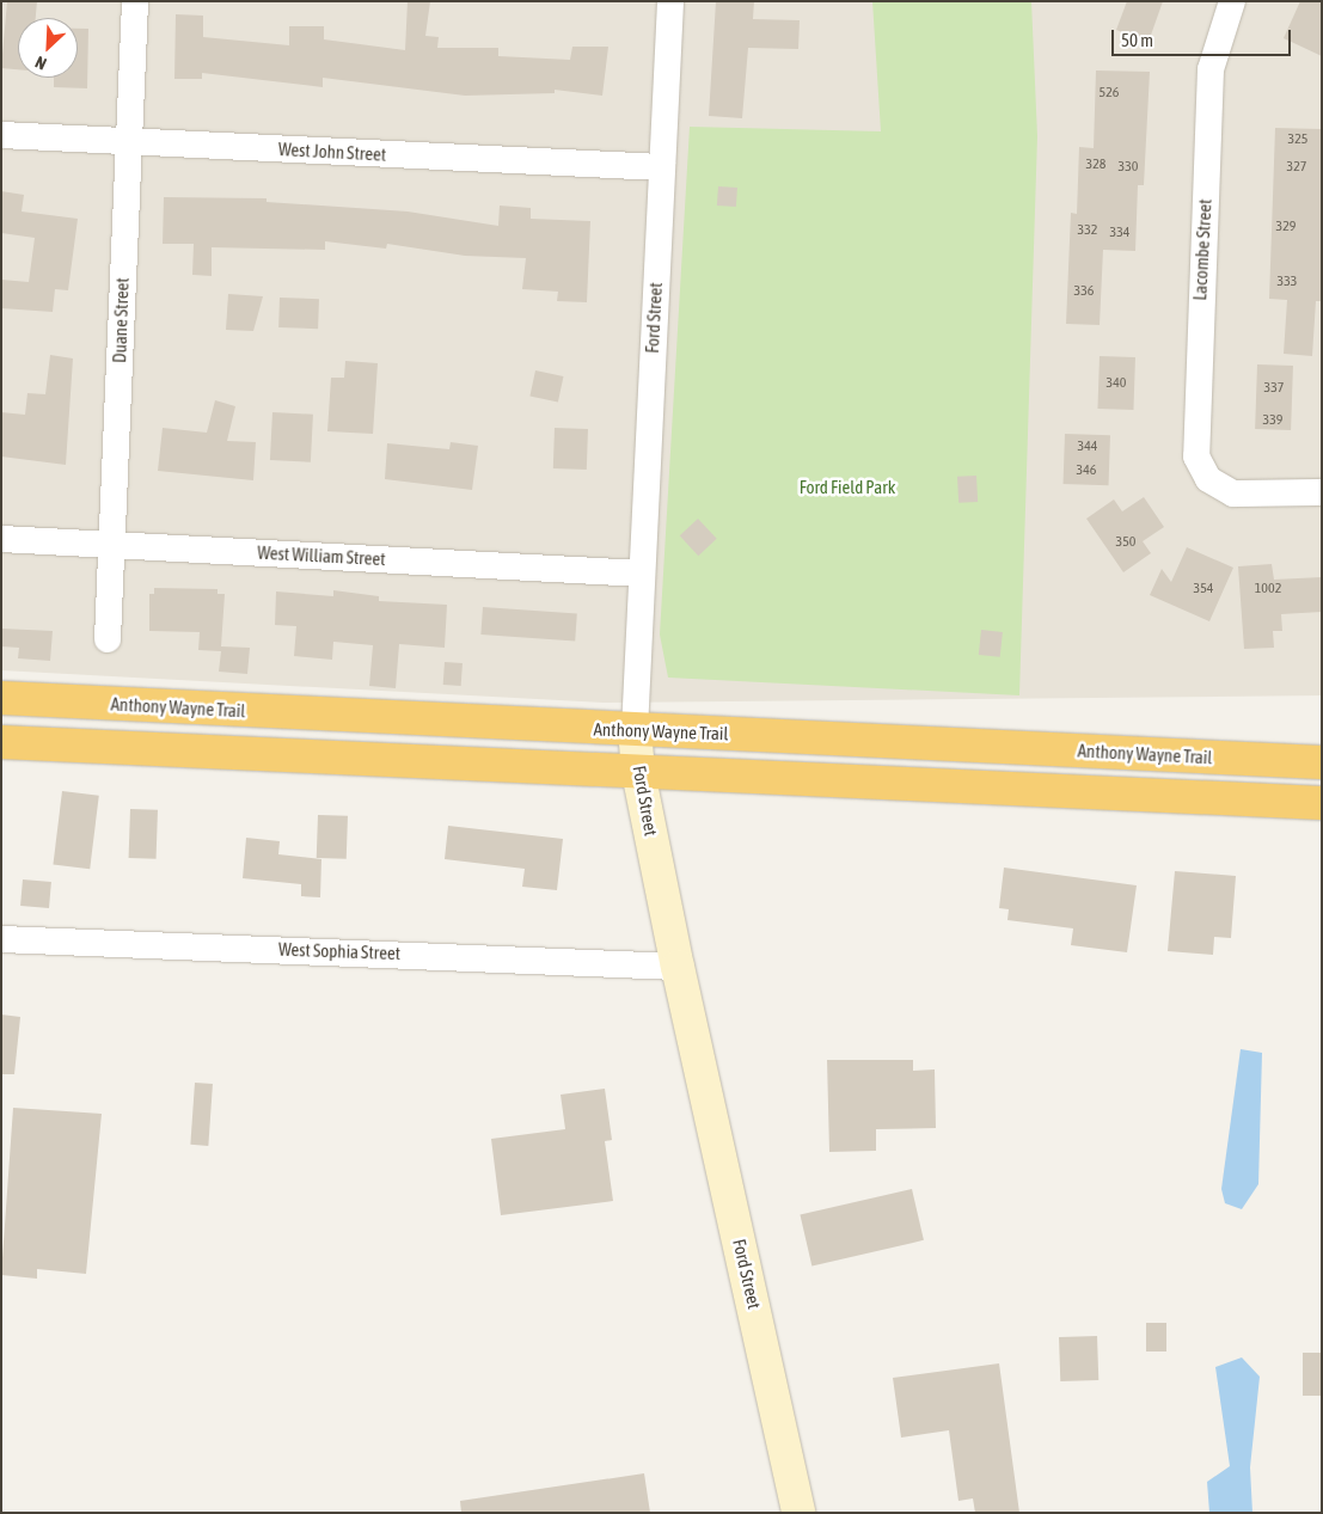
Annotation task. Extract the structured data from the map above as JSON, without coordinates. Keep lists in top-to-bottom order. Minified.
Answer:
{"streets":{"highway":["Anthony Wayne Trail"],"main road":["Ford Street"],"street":["West John Street","Lacombe Street","Duane Street","West William Street","West Sophia Street"]},"crossings":[["West John Street","Ford Street"],["West John Street","Duane Street"],["Ford Street","West William Street"],["Ford Street","Anthony Wayne Trail"],["Ford Street","West Sophia Street"],["Duane Street","West William Street"]],"parks":["Ford Field Park"],"house_numbers":["526","325","328","330","327","329","332","334","333","336","340","337","339","344","346","350","354","1002"],"scale_bar":"50 m","north":"bottom left"}
